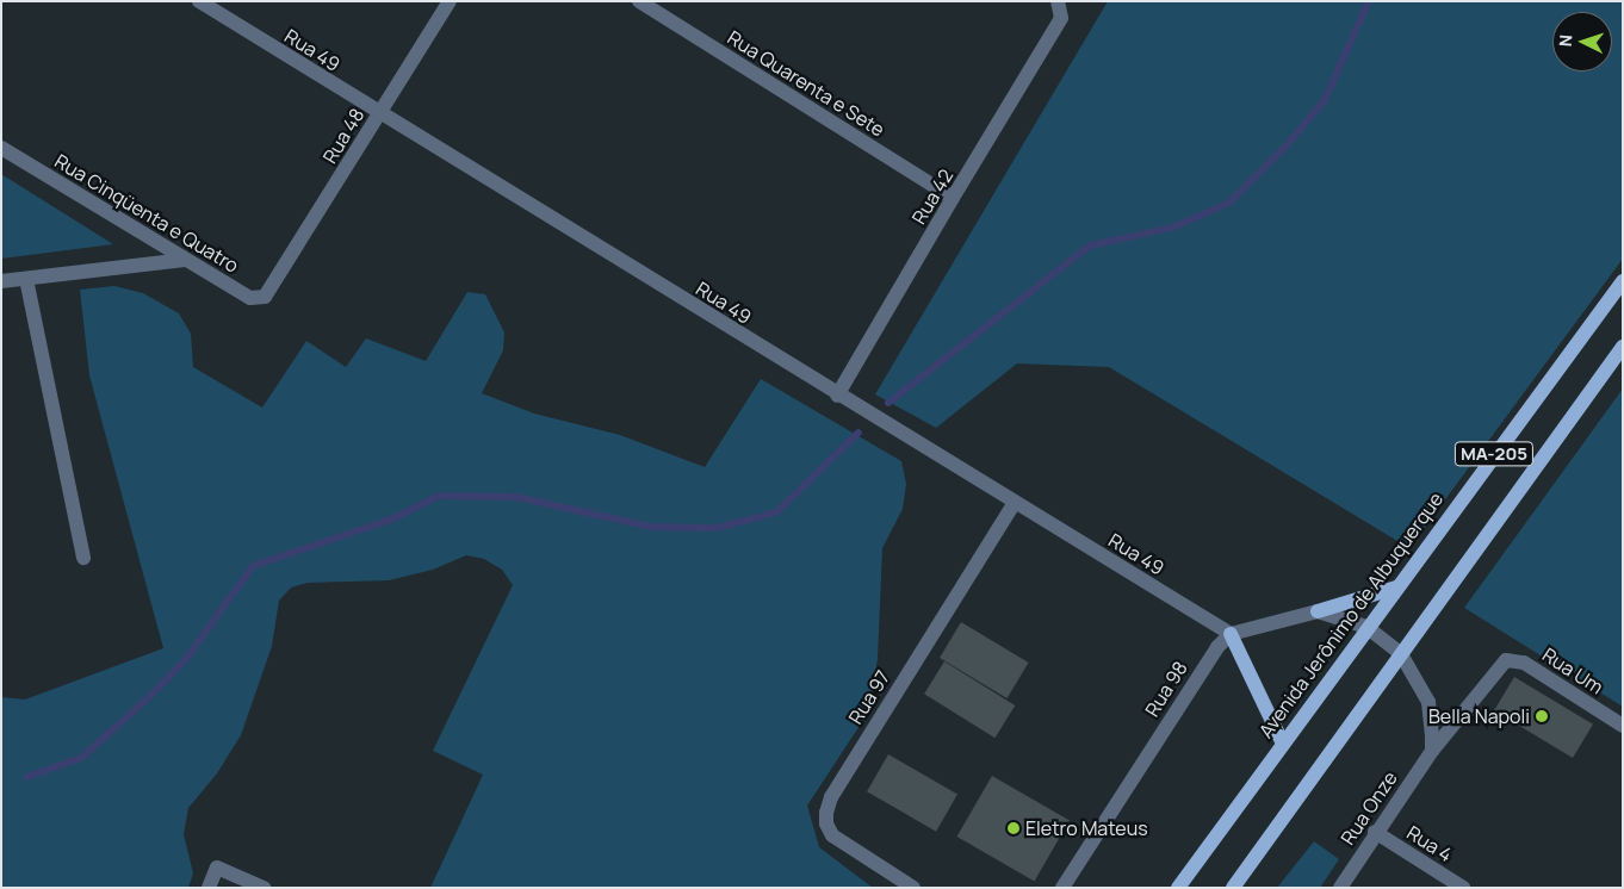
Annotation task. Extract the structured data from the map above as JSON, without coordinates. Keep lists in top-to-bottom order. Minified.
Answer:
{"streets":{"main road":["MA-205","Avenida Jerônimo de Albuquerque"],"street":["Rua 49","Rua Quarenta e Sete","Rua 48","Rua 42","Rua Cinqüenta e Quatro","Rua Um","Rua 98","Rua 97","Rua Onze","Rua 4"]},"crossings":[["Rua 49","Rua 48"],["Rua 49","Rua 42"],["Rua 49","Rua 98"],["Rua 49","Rua 97"],["Rua Quarenta e Sete","Rua 42"],["Rua 48","Rua Cinqüenta e Quatro"],["Rua Um","Rua Onze"],["Rua Onze","Rua 4"]],"places":["Bella Napoli","Eletro Mateus"],"north":"left"}
